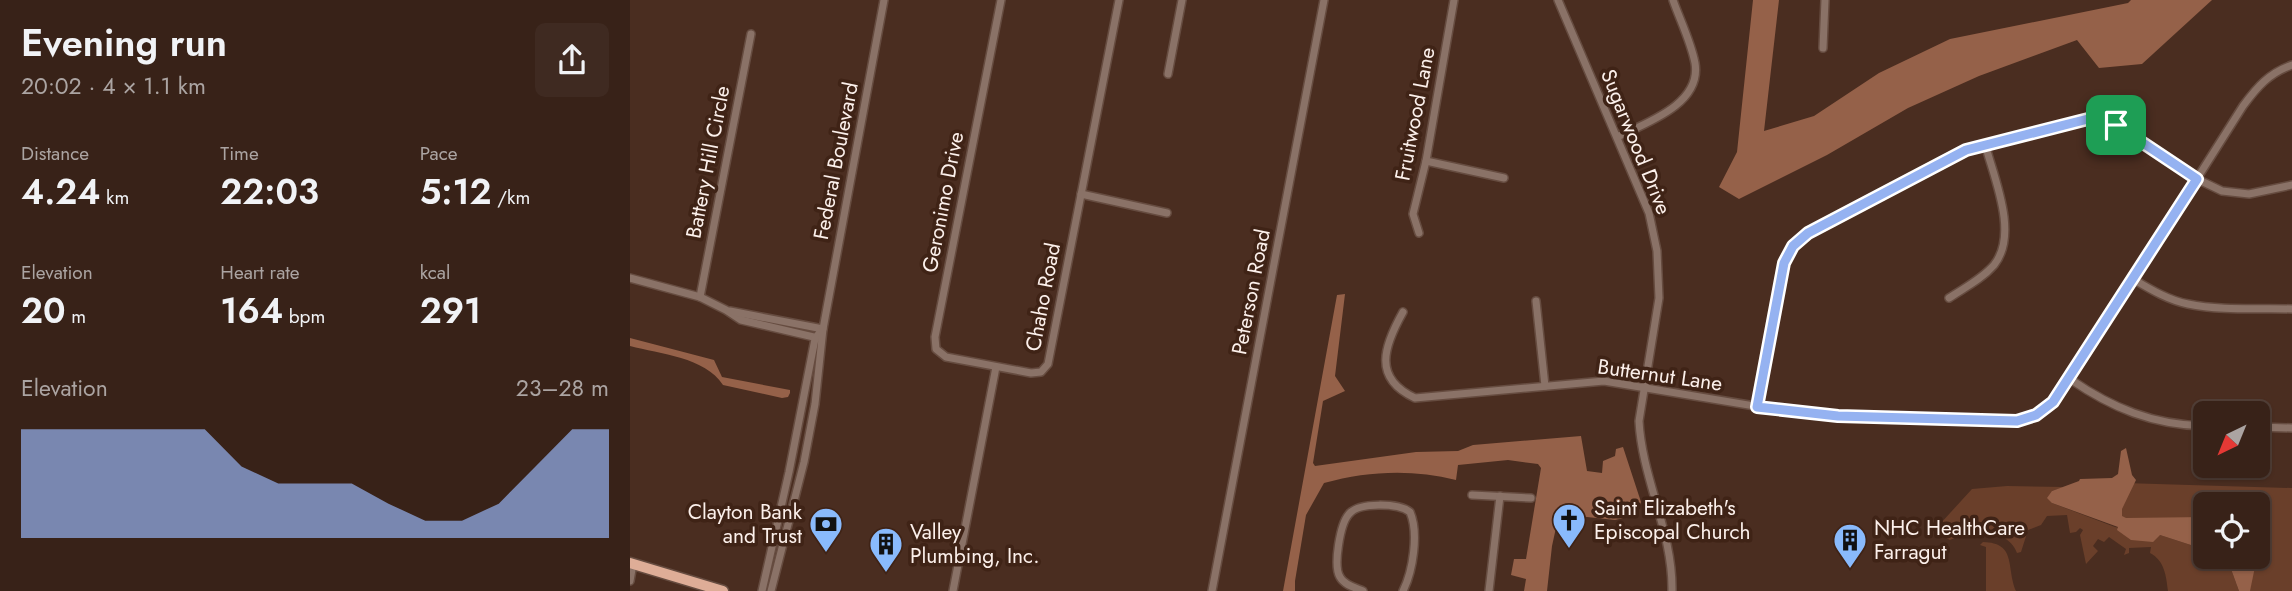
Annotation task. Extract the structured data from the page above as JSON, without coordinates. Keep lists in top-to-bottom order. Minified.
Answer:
{"streets":{"street":["Fruitwood Lane","Sugarwood Drive","Federal Boulevard","Battery Hill Circle","Geronimo Drive","Peterson Road","Chaho Road","Butternut Lane"]},"crossings":[["Sugarwood Drive","Butternut Lane"],["Geronimo Drive","Chaho Road"]],"places":{"church":["Saint Elizabeth's Episcopal Church"],"bank":["Clayton Bank and Trust"],"building":["NHC HealthCare Farragut","Valley Plumbing, Inc."]},"north":"bottom left","page":{"heading":["Evening run","20:02 · 4 × 1.1 km"],"stats":[["Distance","4.24 km"],["Time","22:03"],["Pace","5:12 /km"],["Elevation","20 m"],["Heart rate","164 bpm"],["kcal","291"]],"chart":["Elevation","23–28 m"]}}
